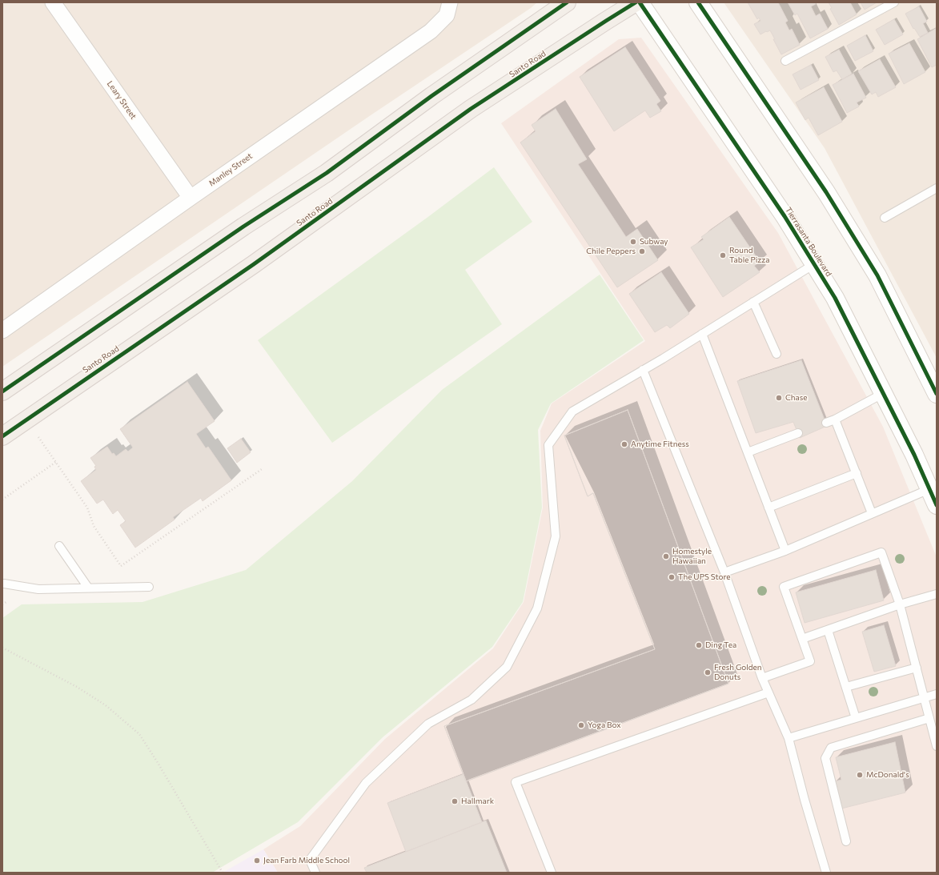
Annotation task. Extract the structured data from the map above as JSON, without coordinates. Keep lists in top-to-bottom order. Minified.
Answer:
{"streets":{"main road":["Santo Road","Tierrasanta Boulevard"],"street":["Leary Street","Manley Street"]},"crossings":[["Leary Street","Manley Street"]],"places":["Subway","Chile Peppers","Round Table Pizza","Chase","Anytime Fitness","Homestyle Hawaiian","The UPS Store","Ding Tea","Fresh Golden Donuts","Yoga Box","McDonald's","Hallmark","Jean Farb Middle School"]}
